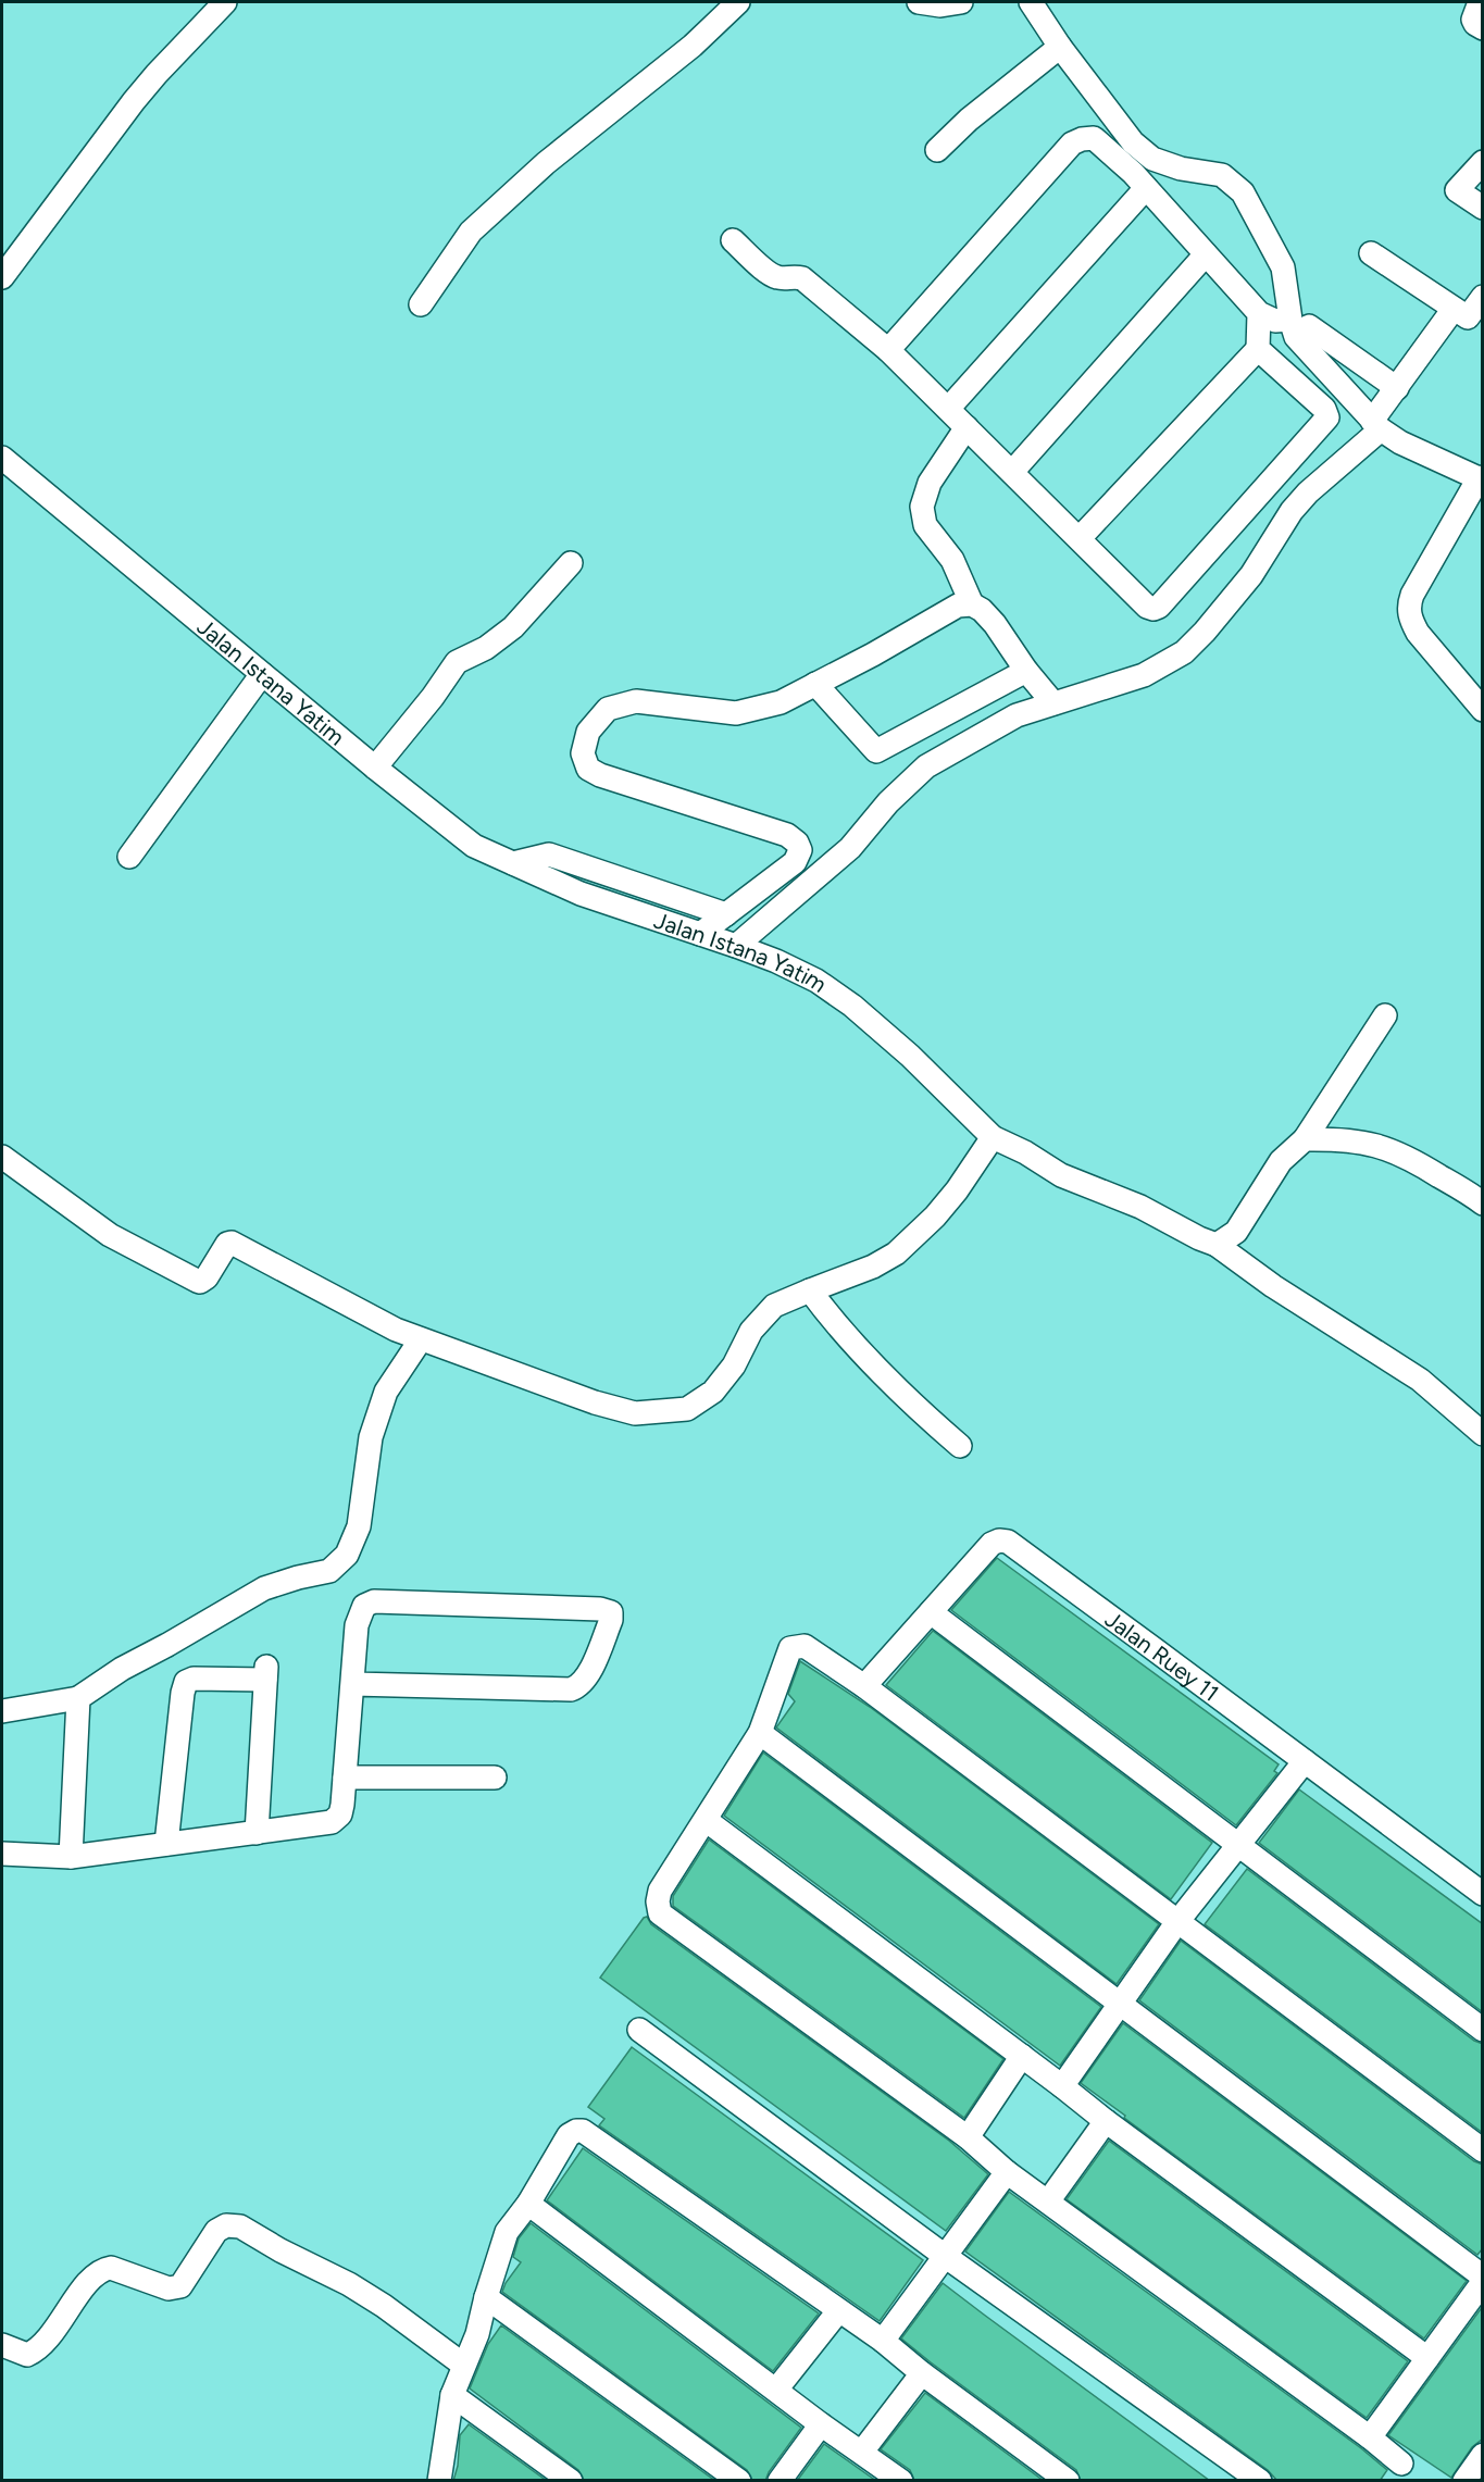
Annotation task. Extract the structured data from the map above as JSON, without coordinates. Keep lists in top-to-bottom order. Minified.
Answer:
{"streets":{"street":["Jalan Istana Yatim","Jalan Ruey 11"]}}
